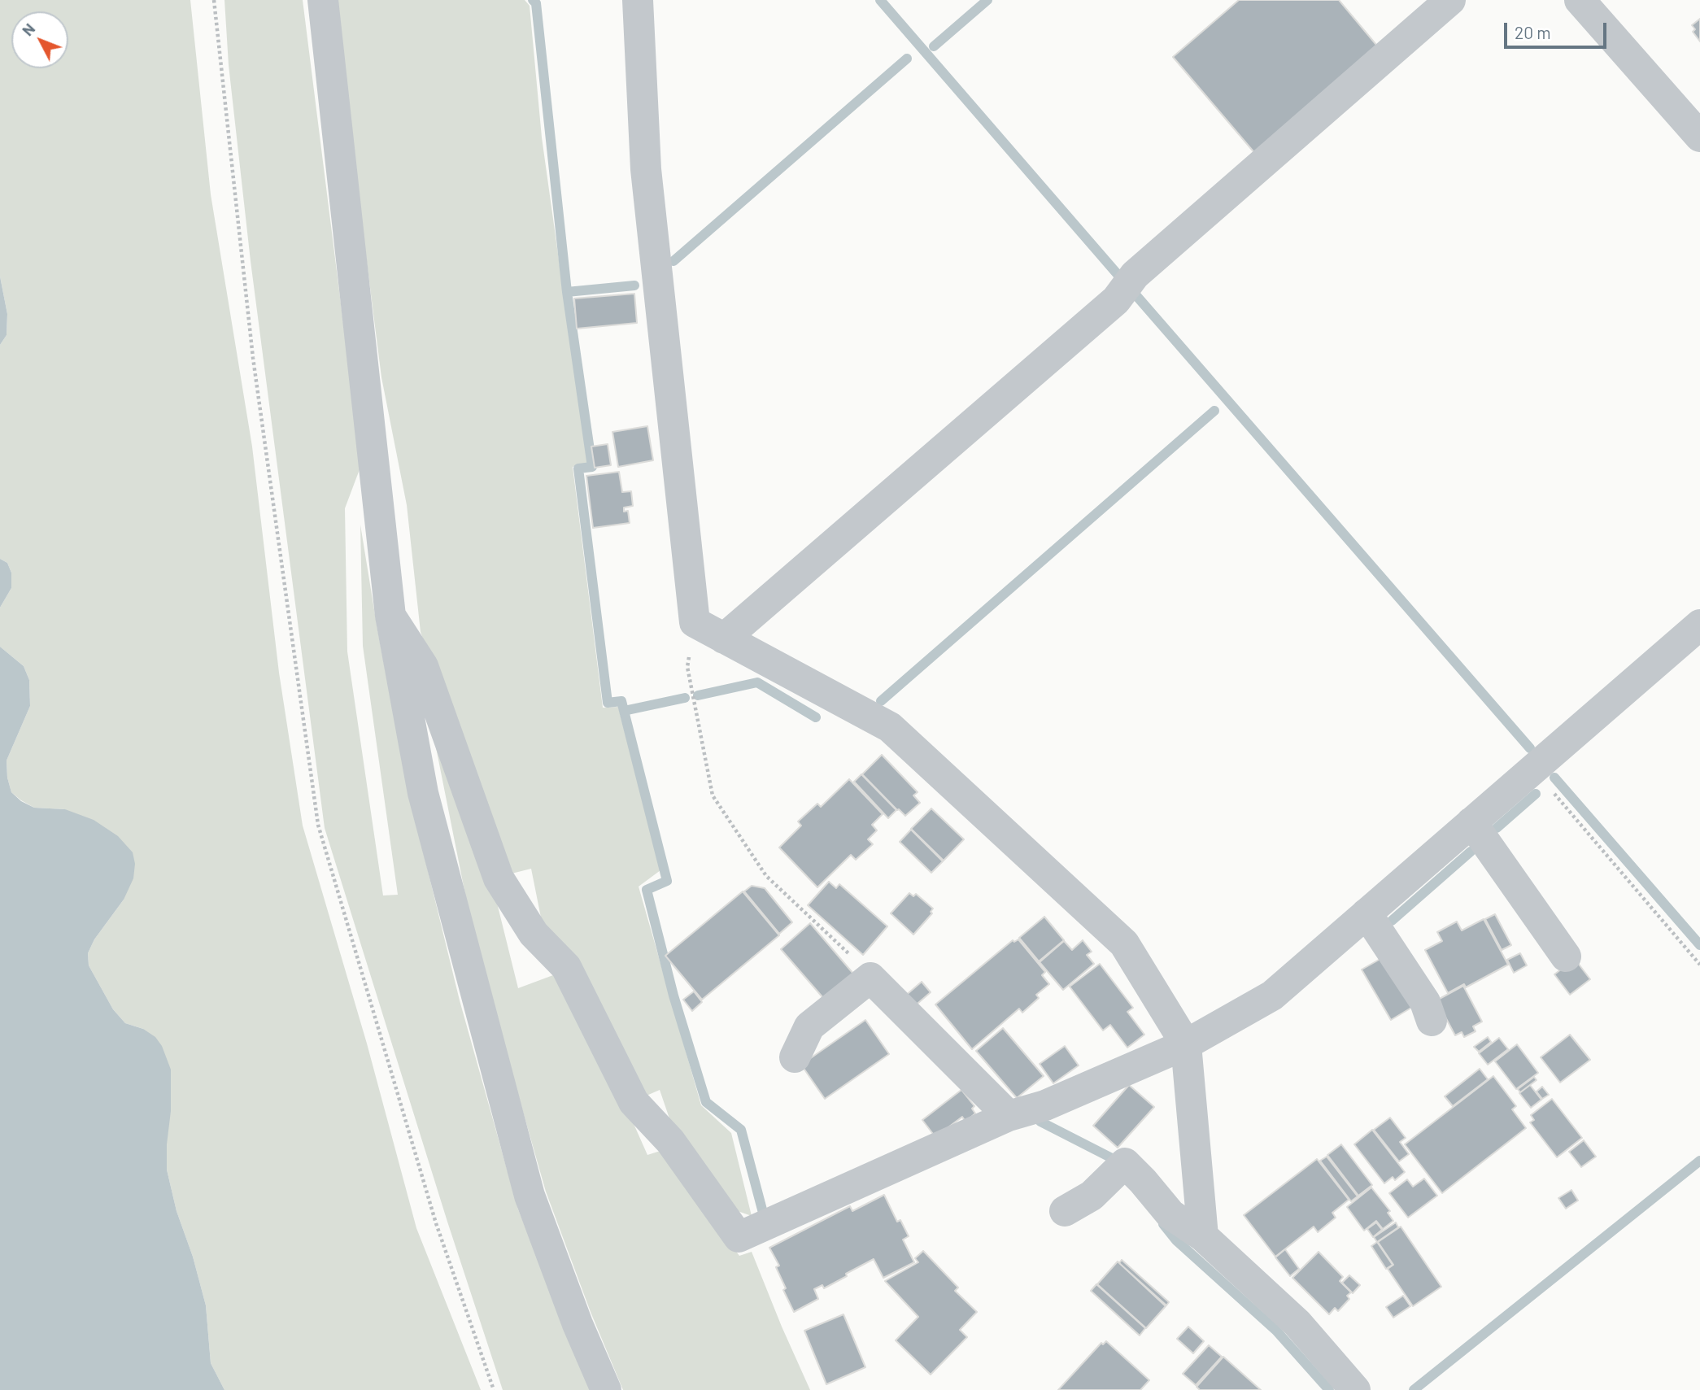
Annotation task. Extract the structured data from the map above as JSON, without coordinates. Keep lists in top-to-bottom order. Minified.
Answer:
{"scale_bar":"20 m","north":"top left"}
